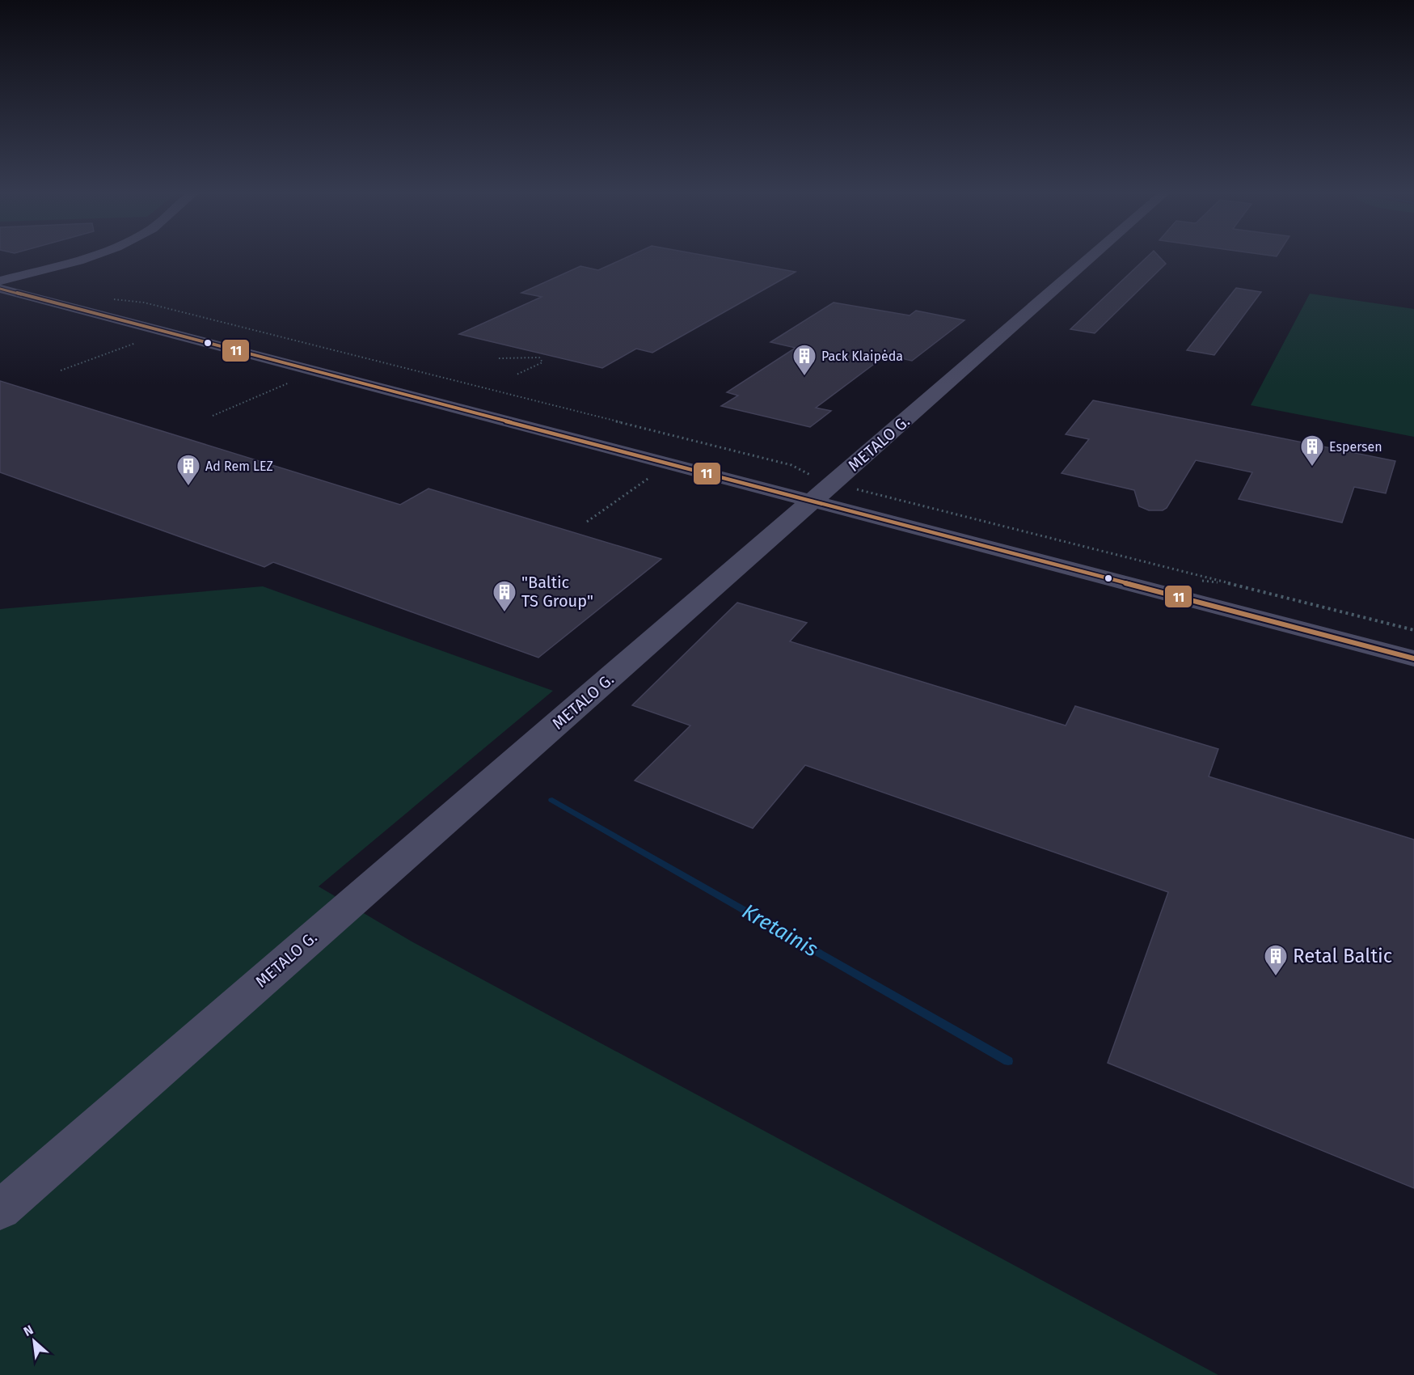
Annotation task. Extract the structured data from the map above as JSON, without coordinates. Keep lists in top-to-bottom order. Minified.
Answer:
{"streets":{"street":["METALO G."]},"water":["Kretainis"],"places":{"building":["Pack Klaipėda","Espersen","Ad Rem LEZ","\"Baltic TS Group\"","Retal Baltic"]},"lines":["transit line 11"],"north":"top left"}
